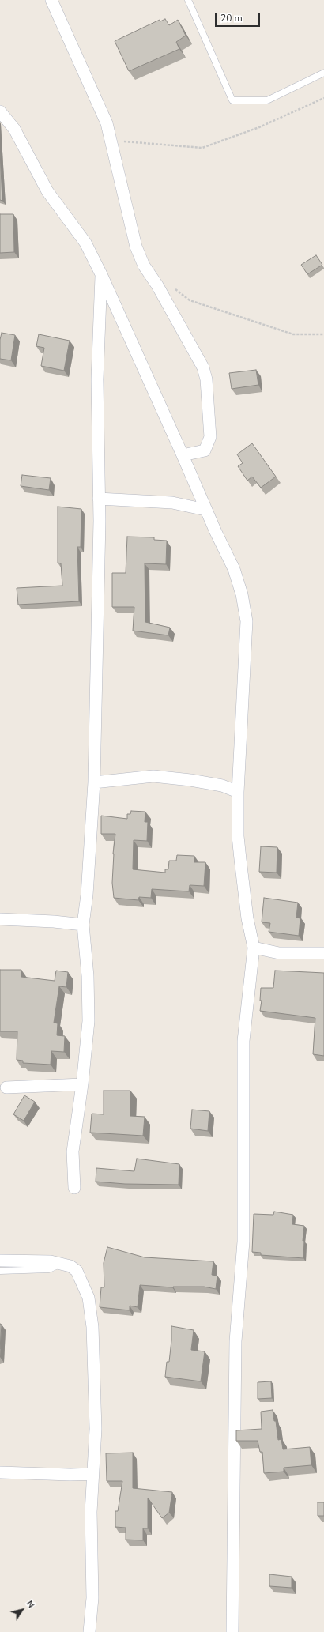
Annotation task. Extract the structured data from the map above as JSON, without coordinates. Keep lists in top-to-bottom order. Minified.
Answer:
{"scale_bar":"20 m","north":"top right"}
